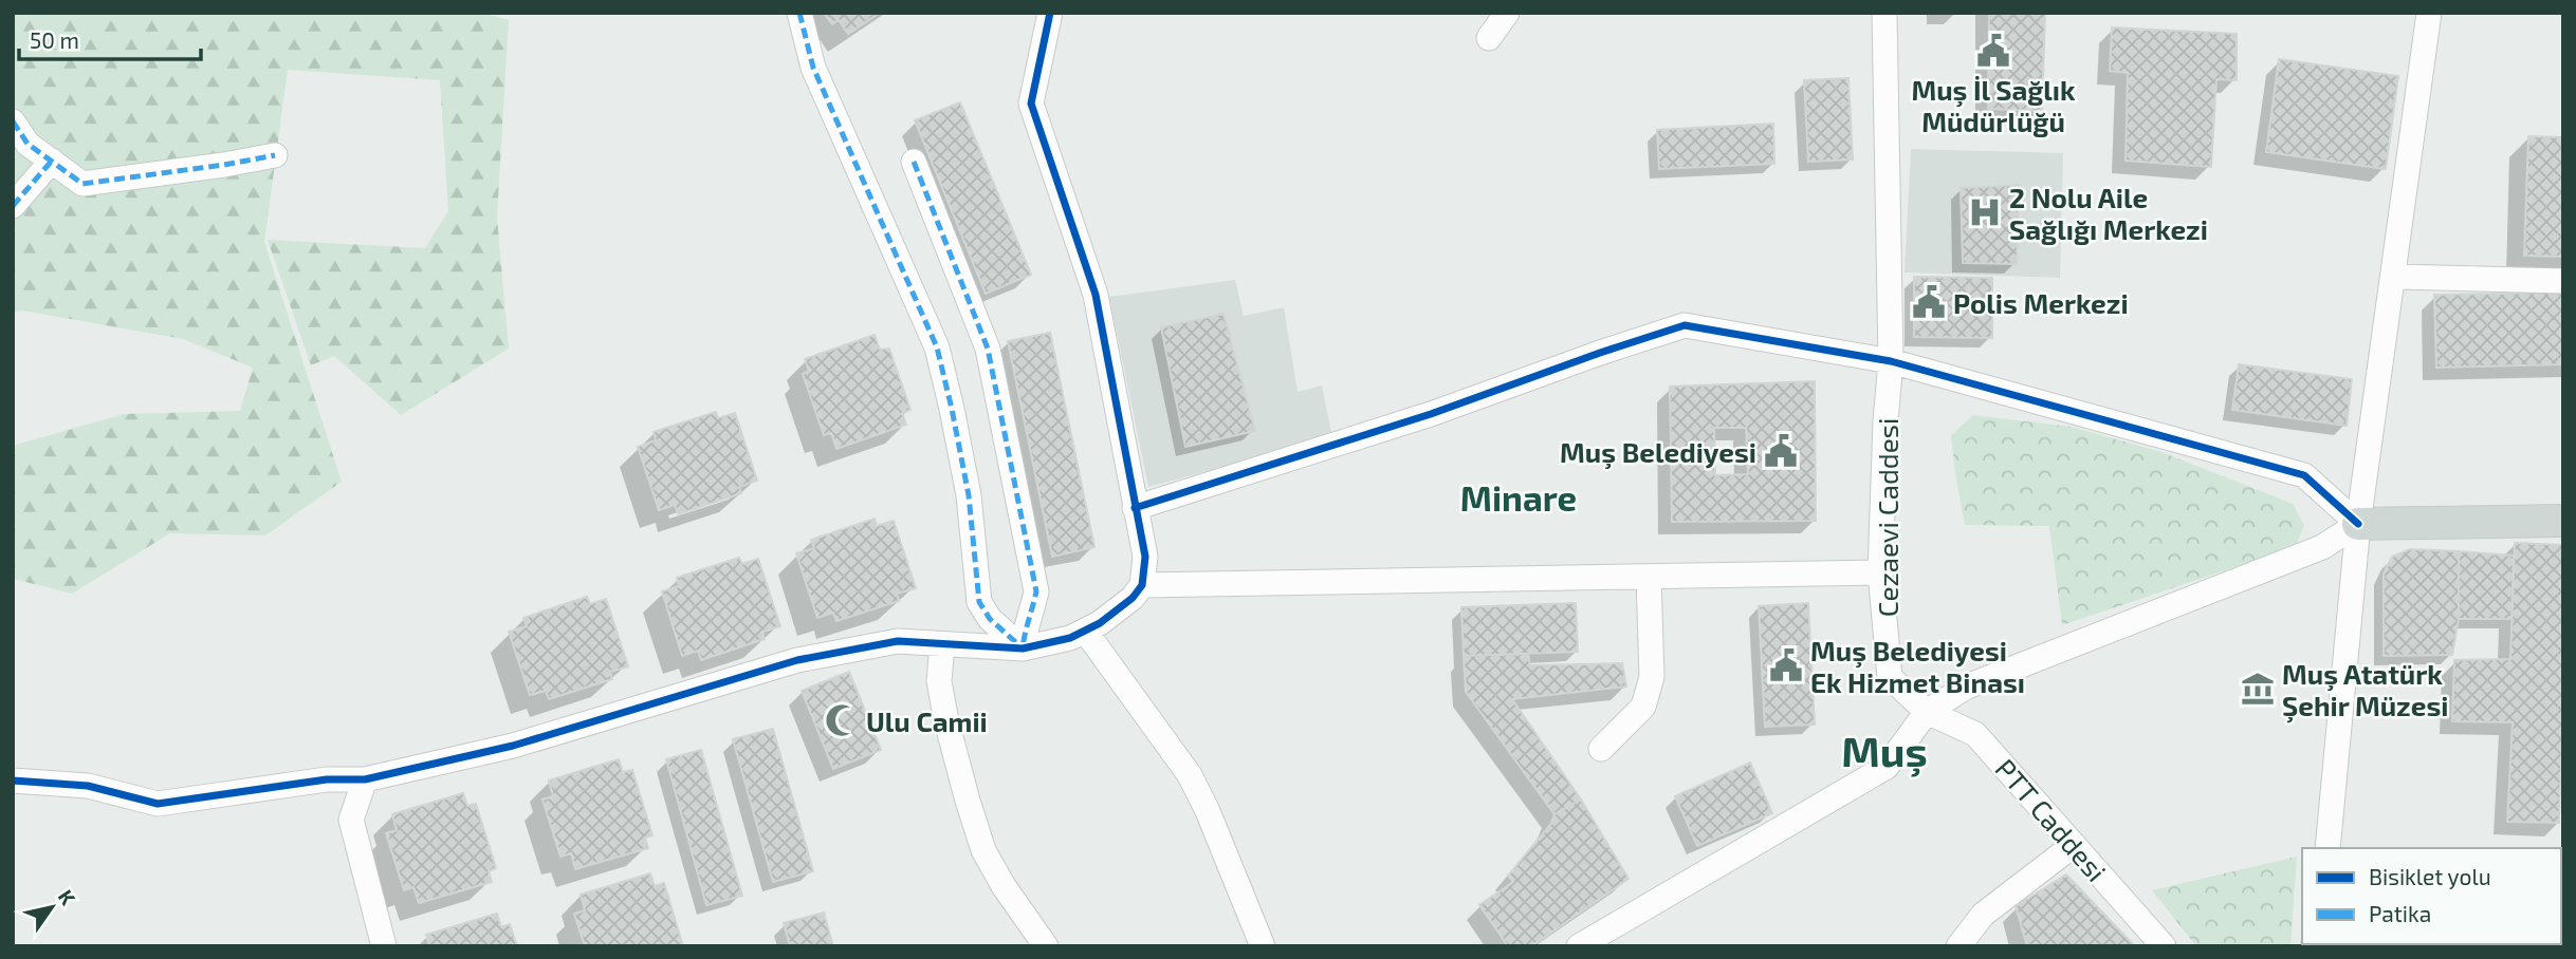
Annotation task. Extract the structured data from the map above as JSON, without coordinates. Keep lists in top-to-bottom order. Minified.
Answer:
{"streets":{"street":["Cezaevi Caddesi","PTT Caddesi"]},"crossings":[["Cezaevi Caddesi","PTT Caddesi"]],"districts":["Minare","Muş"],"places":{"public building":["Muş İl Sağlık Müdürlüğü","Polis Merkezi","Muş Belediyesi","Muş Belediyesi Ek Hizmet Binası"],"hospital":["2 Nolu Aile Sağlığı Merkezi"],"museum":["Muş Atatürk Şehir Müzesi"],"mosque":["Ulu Camii"]},"legend":["Bisiklet yolu","Patika"],"scale_bar":"50 m","north":"top right"}
